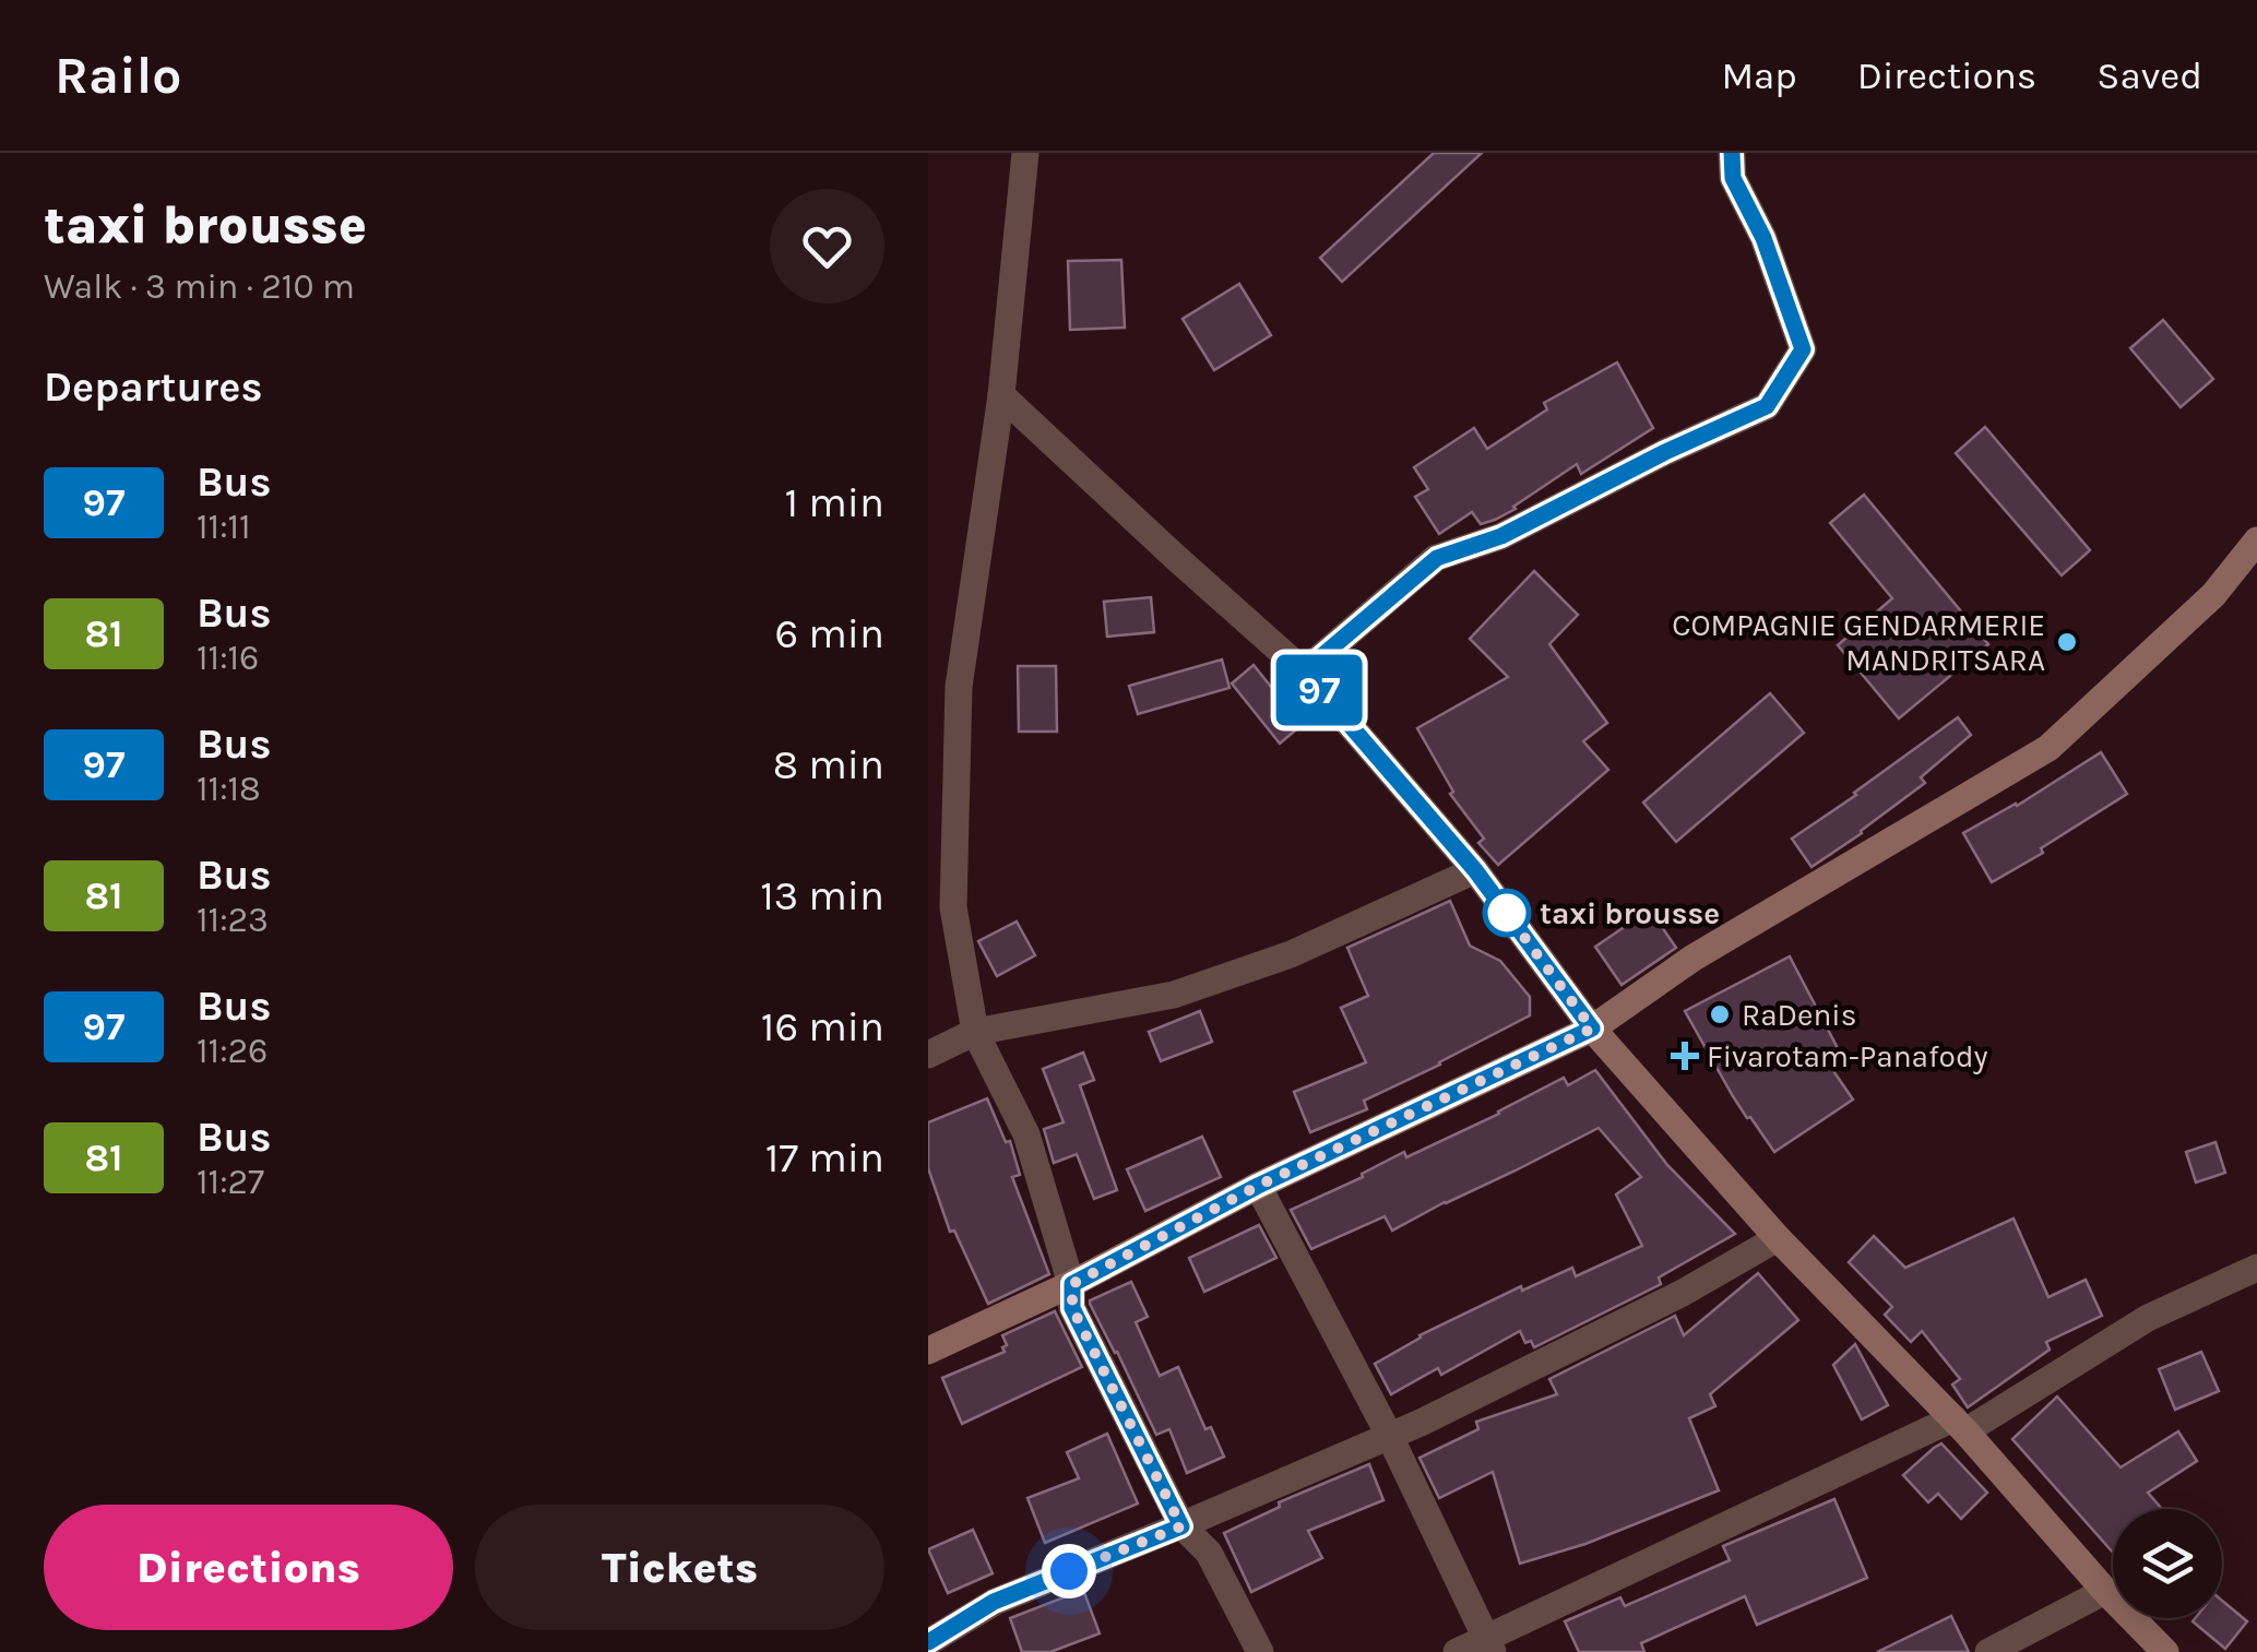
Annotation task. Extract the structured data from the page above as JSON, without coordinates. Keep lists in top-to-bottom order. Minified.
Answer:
{"places":{"other":["COMPAGNIE GENDARMERIE MANDRITSARA","taxi brousse","RaDenis"],"health":["Fivarotam-Panafody"]},"lines":["bus line 97"],"page":{"header":"Railo","nav":["Map","Directions","Saved"],"heading":[["taxi brousse","Walk · 3 min · 210 m"],"Departures"],"on_map":"97","list":[{"mark":"97","name":"Bus","note":"11:11","value":"1 min"},{"mark":"81","name":"Bus","note":"11:16","value":"6 min"},{"mark":"97","name":"Bus","note":"11:18","value":"8 min"},{"mark":"81","name":"Bus","note":"11:23","value":"13 min"},{"mark":"97","name":"Bus","note":"11:26","value":"16 min"},{"mark":"81","name":"Bus","note":"11:27","value":"17 min"}],"buttons":["Directions","Tickets"]}}
